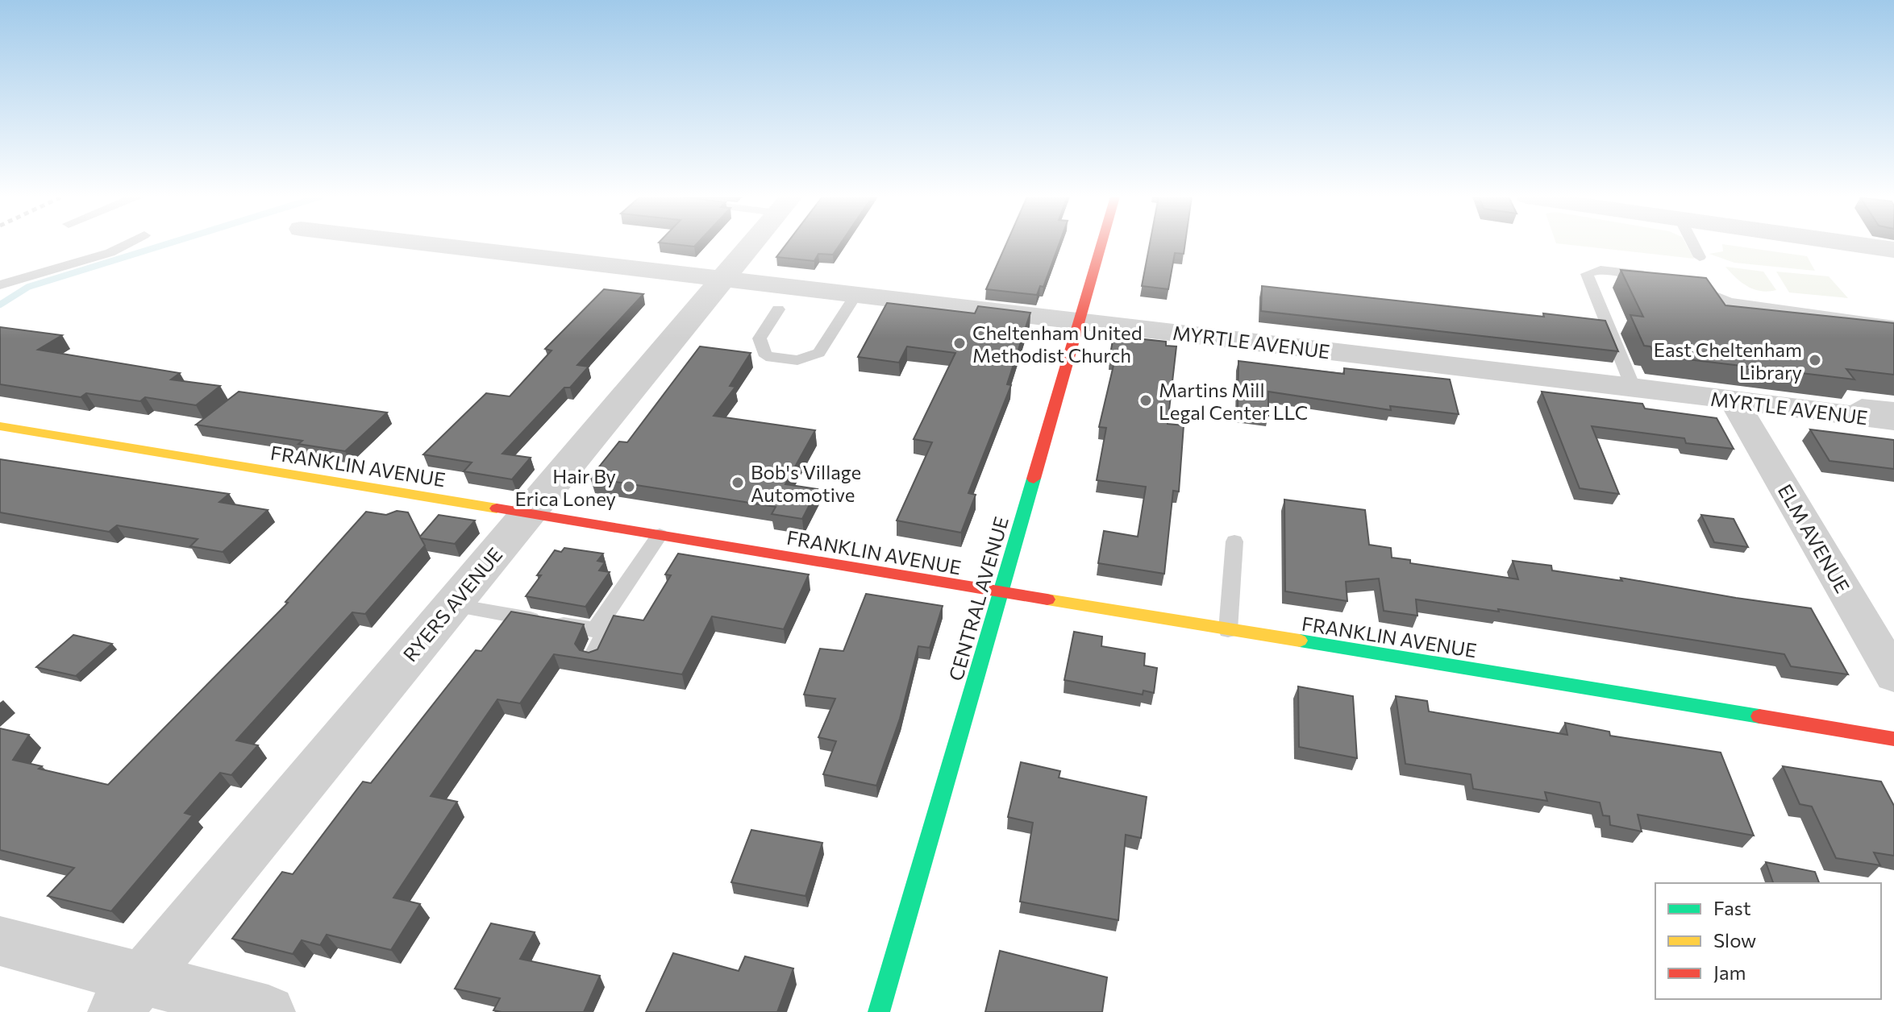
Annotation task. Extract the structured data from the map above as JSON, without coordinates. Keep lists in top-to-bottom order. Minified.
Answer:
{"streets":{"street":["MYRTLE AVENUE","FRANKLIN AVENUE","ELM AVENUE","CENTRAL AVENUE","RYERS AVENUE"]},"crossings":[["MYRTLE AVENUE","ELM AVENUE"],["MYRTLE AVENUE","CENTRAL AVENUE"],["MYRTLE AVENUE","RYERS AVENUE"],["FRANKLIN AVENUE","CENTRAL AVENUE"],["FRANKLIN AVENUE","RYERS AVENUE"]],"places":["Cheltenham United Methodist Church","East Cheltenham Library","Martins Mill Legal Center LLC","Bob's Village Automotive","Hair By Erica Loney"],"legend":["Fast","Slow","Jam"]}
